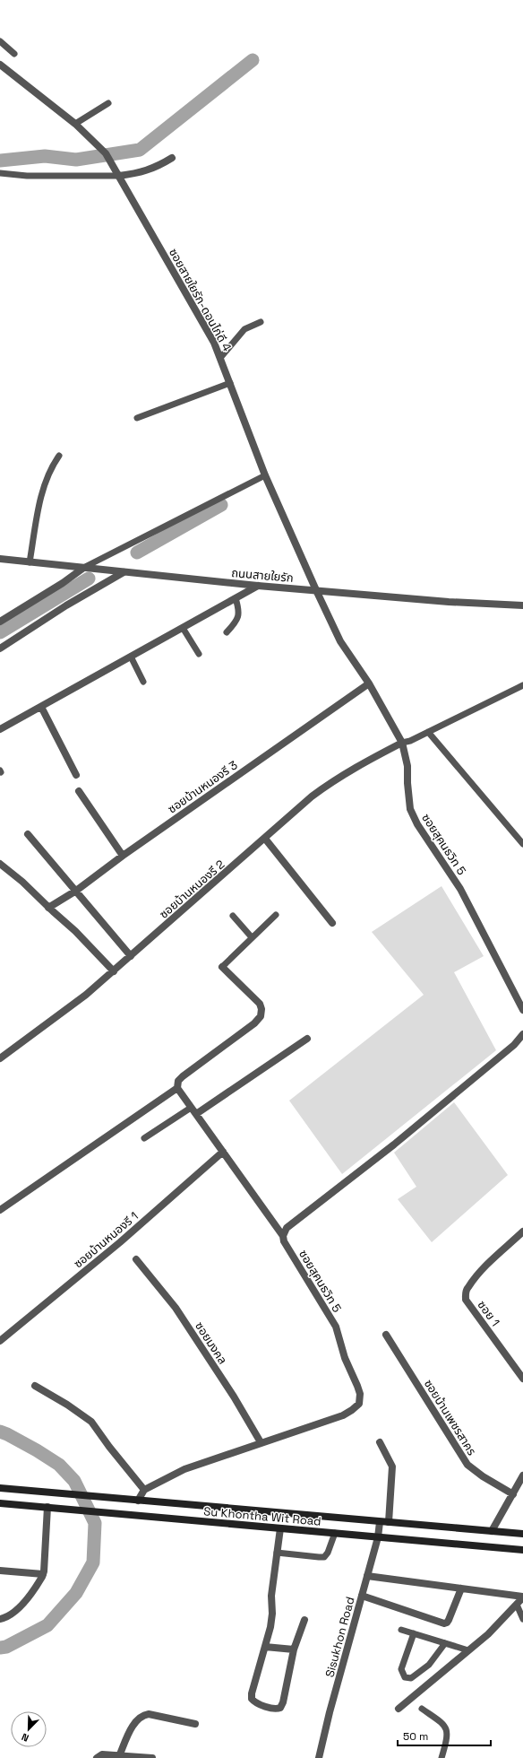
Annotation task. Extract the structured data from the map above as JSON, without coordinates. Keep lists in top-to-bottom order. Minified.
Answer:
{"streets":{"main road":["Su Khontha Wit Road"],"street":["ซอยสายใยรัก-ดอนไก่ดี 4","ถนนสายใยรัก","ซอยบ้านหนองรี 3","ซอยสุคนธวิท 5","ซอยบ้านหนองรี 2","ซอยบ้านหนองรี 1","ซอย 1","ซอยมงคล","ซอยบ้านเพชรสาคร","Sisukhon Road"]},"crossings":[["ซอยสายใยรัก-ดอนไก่ดี 4","ถนนสายใยรัก"],["ซอยสายใยรัก-ดอนไก่ดี 4","ซอยสุคนธวิท 5"],["ถนนสายใยรัก","ซอยสุคนธวิท 5"],["ซอยบ้านหนองรี 3","ซอยสุคนธวิท 5"],["ซอยสุคนธวิท 5","ซอยบ้านหนองรี 2"],["ซอยสุคนธวิท 5","ซอยมงคล"],["Su Khontha Wit Road","Sisukhon Road"]],"scale_bar":"50 m","north":"bottom left"}
